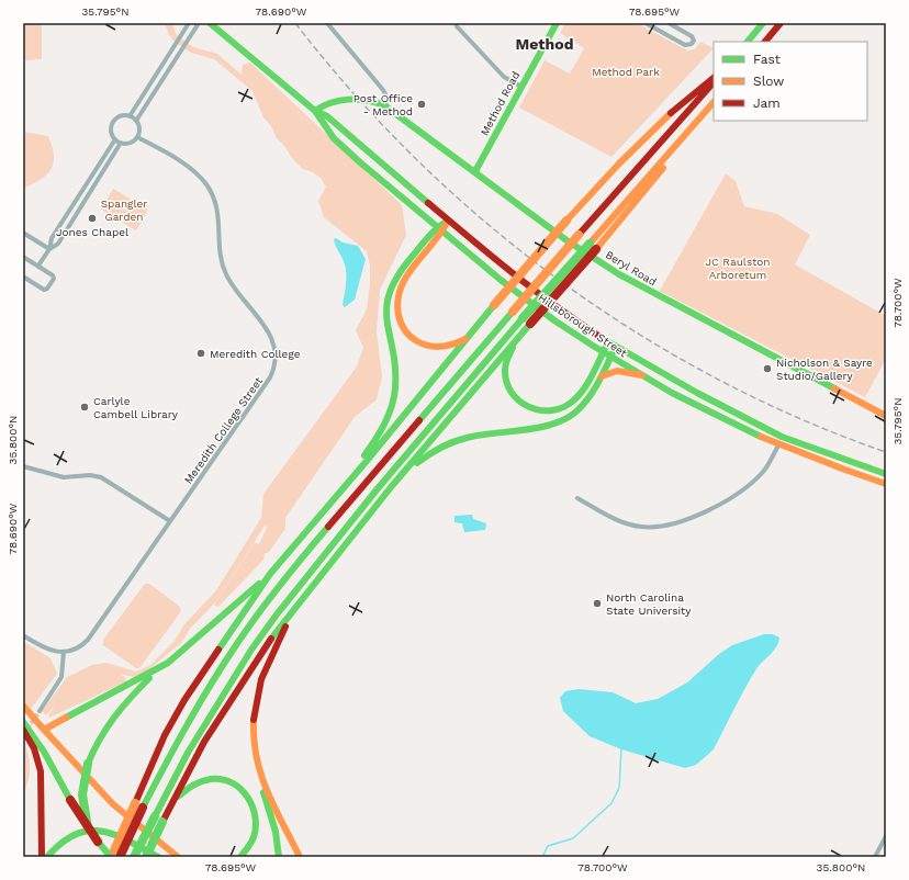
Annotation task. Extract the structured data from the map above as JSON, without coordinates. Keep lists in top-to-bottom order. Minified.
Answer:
{"streets":{"main road":["Method Road","Beryl Road","Hillsborough Street"],"street":["Meredith College Street"]},"crossings":[["Method Road","Beryl Road"],["Beryl Road","Hillsborough Street"]],"districts":["Method"],"parks":["Method Park","Spangler Garden","JC Raulston Arboretum"],"places":["Post Office - Method","Jones Chapel","Meredith College","Nicholson & Sayre Studio/Gallery","Carlyle Cambell Library","North Carolina State University"],"legend":["Fast","Slow","Jam"],"coordinates":["35.795°N","78.690°W","78.695°W","78.700°W","35.800°N"]}
